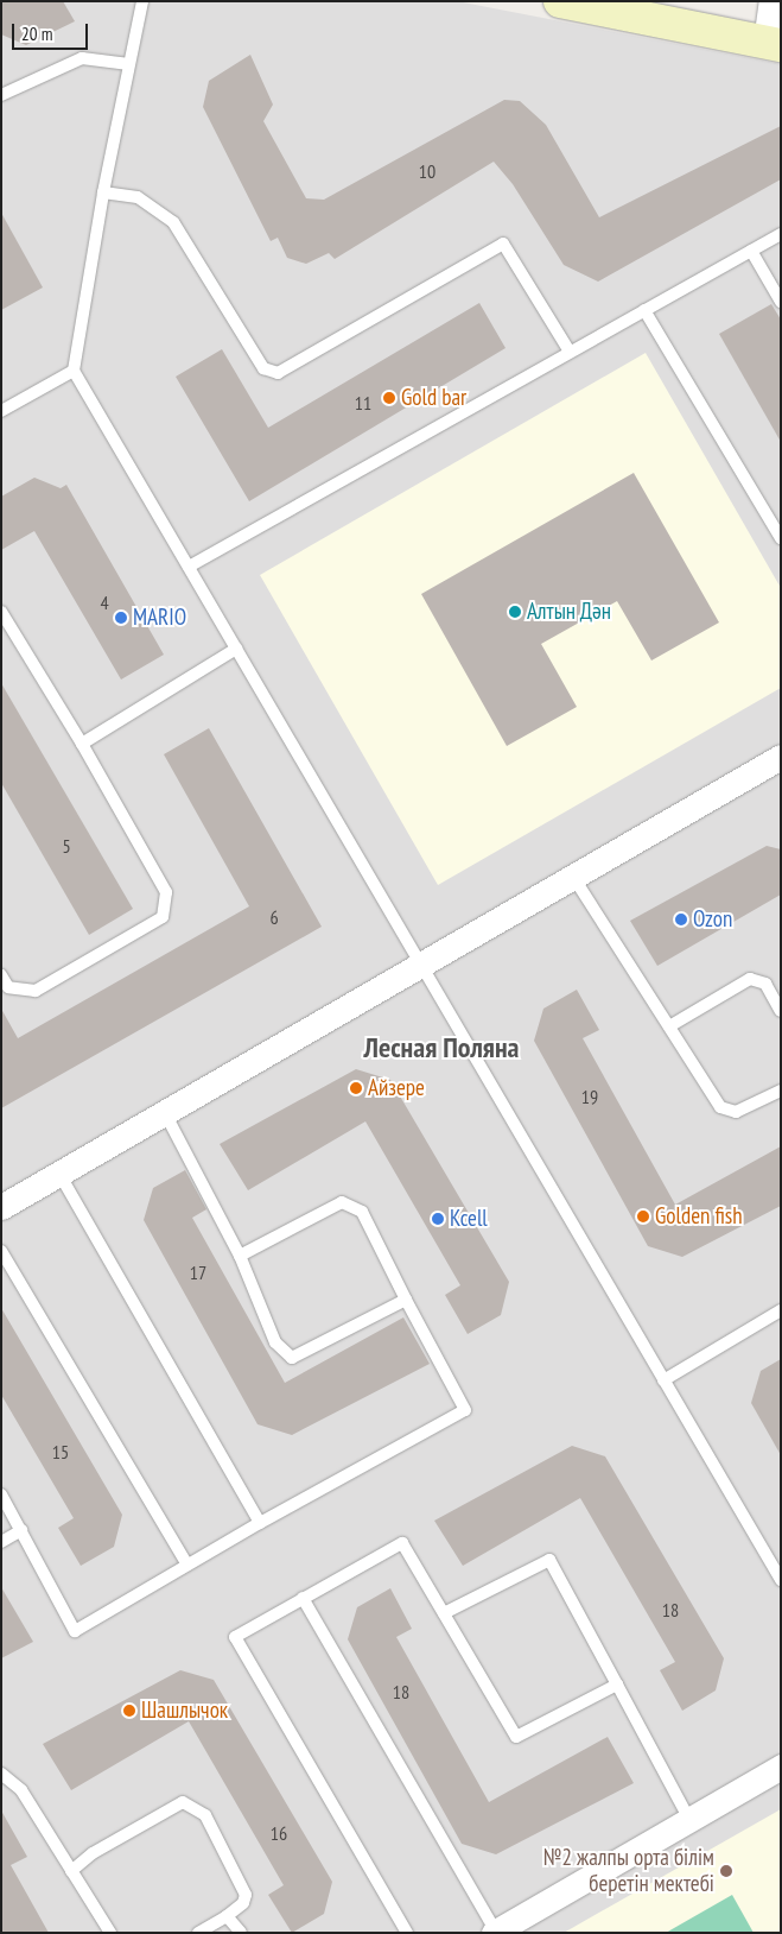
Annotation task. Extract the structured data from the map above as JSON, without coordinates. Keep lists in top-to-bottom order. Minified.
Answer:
{"districts":["Лесная Поляна"],"places":["Gold bar","Алтын Дән","MARIO","Ozon","Айзере","Golden fish","Kcell","Шашлычок","№2 жалпы орта білім беретін мектебі"],"house_numbers":["10","11","4","5","6","19","17","15","18","18","16"],"scale_bar":"20 m"}
